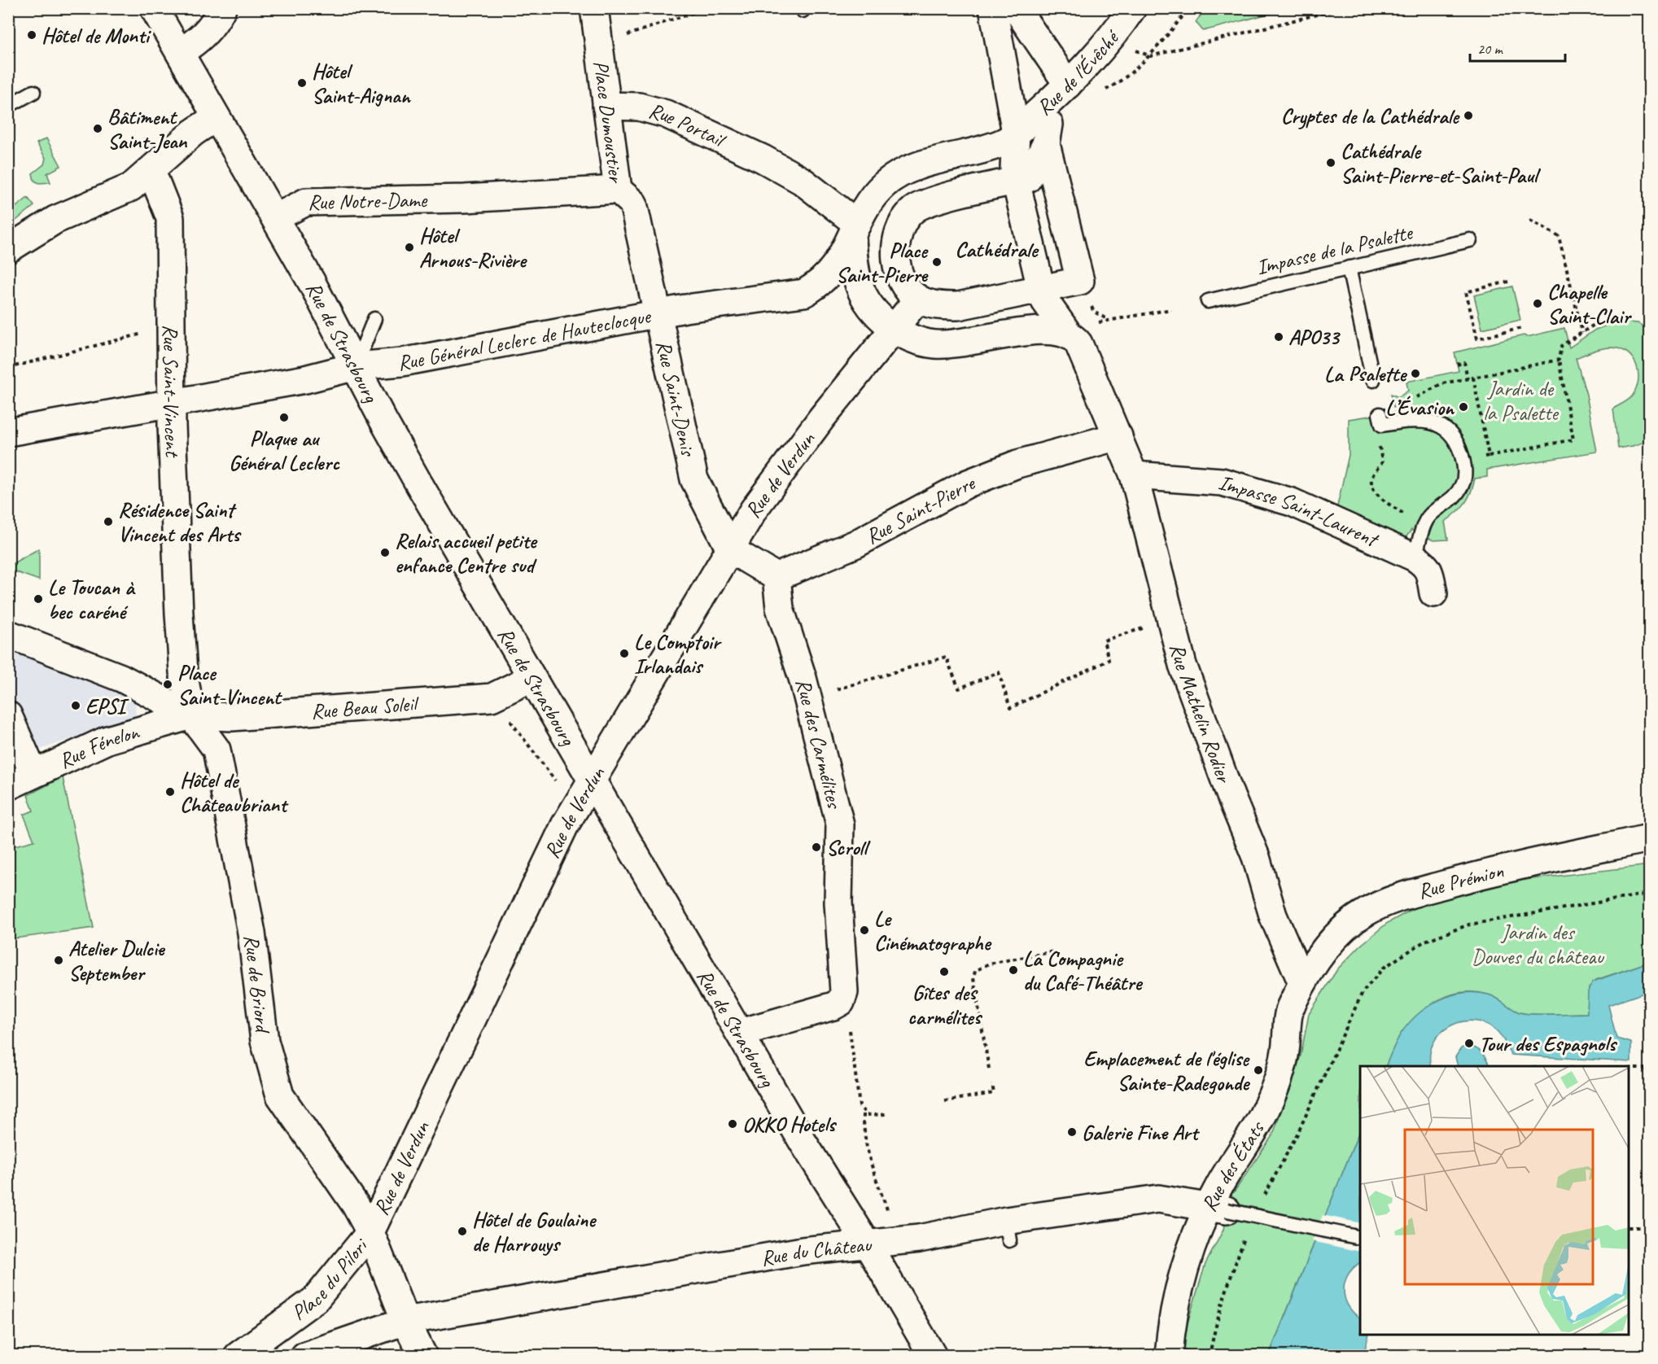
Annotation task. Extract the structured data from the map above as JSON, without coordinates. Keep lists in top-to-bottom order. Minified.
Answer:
{"streets":{"street":["Rue de l'Évêché","Place Dumoustier","Rue Portail","Rue Notre-Dame","Rue Général Leclerc de Hauteclocque","Rue de Strasbourg","Rue Saint-Vincent","Rue Saint-Denis","Rue de Verdun","Rue Saint-Pierre","Impasse Saint-Laurent","Rue Beau Soleil","Rue Mathelin Rodier","Rue des Carmélites","Rue Fénelon","Rue Prémion","Rue de Briord","Rue des États","Rue du Château","Place du Pilori"],"lane":["Impasse de la Psalette"]},"crossings":[["Place Dumoustier","Rue Portail"],["Place Dumoustier","Rue Notre-Dame"],["Place Dumoustier","Rue Saint-Denis"],["Rue Portail","Rue Général Leclerc de Hauteclocque"],["Rue Notre-Dame","Rue de Strasbourg"],["Rue Général Leclerc de Hauteclocque","Rue de Strasbourg"],["Rue Général Leclerc de Hauteclocque","Rue Saint-Vincent"],["Rue Général Leclerc de Hauteclocque","Rue Saint-Denis"],["Rue de Strasbourg","Rue de Verdun"],["Rue de Strasbourg","Rue Beau Soleil"],["Rue de Strasbourg","Rue du Château"],["Rue Saint-Vincent","Rue Beau Soleil"],["Rue Saint-Vincent","Rue Fénelon"],["Rue Saint-Vincent","Rue de Briord"],["Rue Saint-Denis","Rue de Verdun"],["Rue de Verdun","Rue de Briord"],["Rue de Verdun","Place du Pilori"],["Rue Saint-Pierre","Rue Mathelin Rodier"],["Rue Saint-Pierre","Rue des Carmélites"],["Impasse Saint-Laurent","Rue Mathelin Rodier"],["Rue Beau Soleil","Rue Fénelon"],["Rue Beau Soleil","Rue de Briord"],["Rue Mathelin Rodier","Rue Prémion"],["Rue Mathelin Rodier","Rue des États"],["Rue Fénelon","Rue de Briord"],["Rue Prémion","Rue des États"],["Rue de Briord","Place du Pilori"],["Rue des États","Rue du Château"],["Rue du Château","Place du Pilori"]],"districts":["Cathédrale"],"parks":["Jardin de la Psalette","Jardin des Douves du château"],"places":["Hôtel de Monti","Hôtel Saint-Aignan","Cryptes de la Cathédrale","Bâtiment Saint-Jean","Cathédrale Saint-Pierre-et-Saint-Paul","Hôtel Arnous-Rivière","Place Saint-Pierre","Chapelle Saint-Clair","APO33","La Psalette","L’Évasion","Plaque au Général Leclerc","Résidence Saint Vincent des Arts","Relais accueil petite enfance Centre sud","Le Toucan à bec caréné","Le Comptoir Irlandais","Place Saint-Vincent","EPSI","Hôtel de Châteaubriant","Scroll","Le Cinématographe","Atelier Dulcie September","La Compagnie du Café-Théâtre","Gîtes des carmélites","Tour des Espagnols","Emplacement de l'église Sainte-Radegonde","OKKO Hotels","Galerie Fine Art","Hôtel de Goulaine de Harrouys"],"scale_bar":"20 m"}
